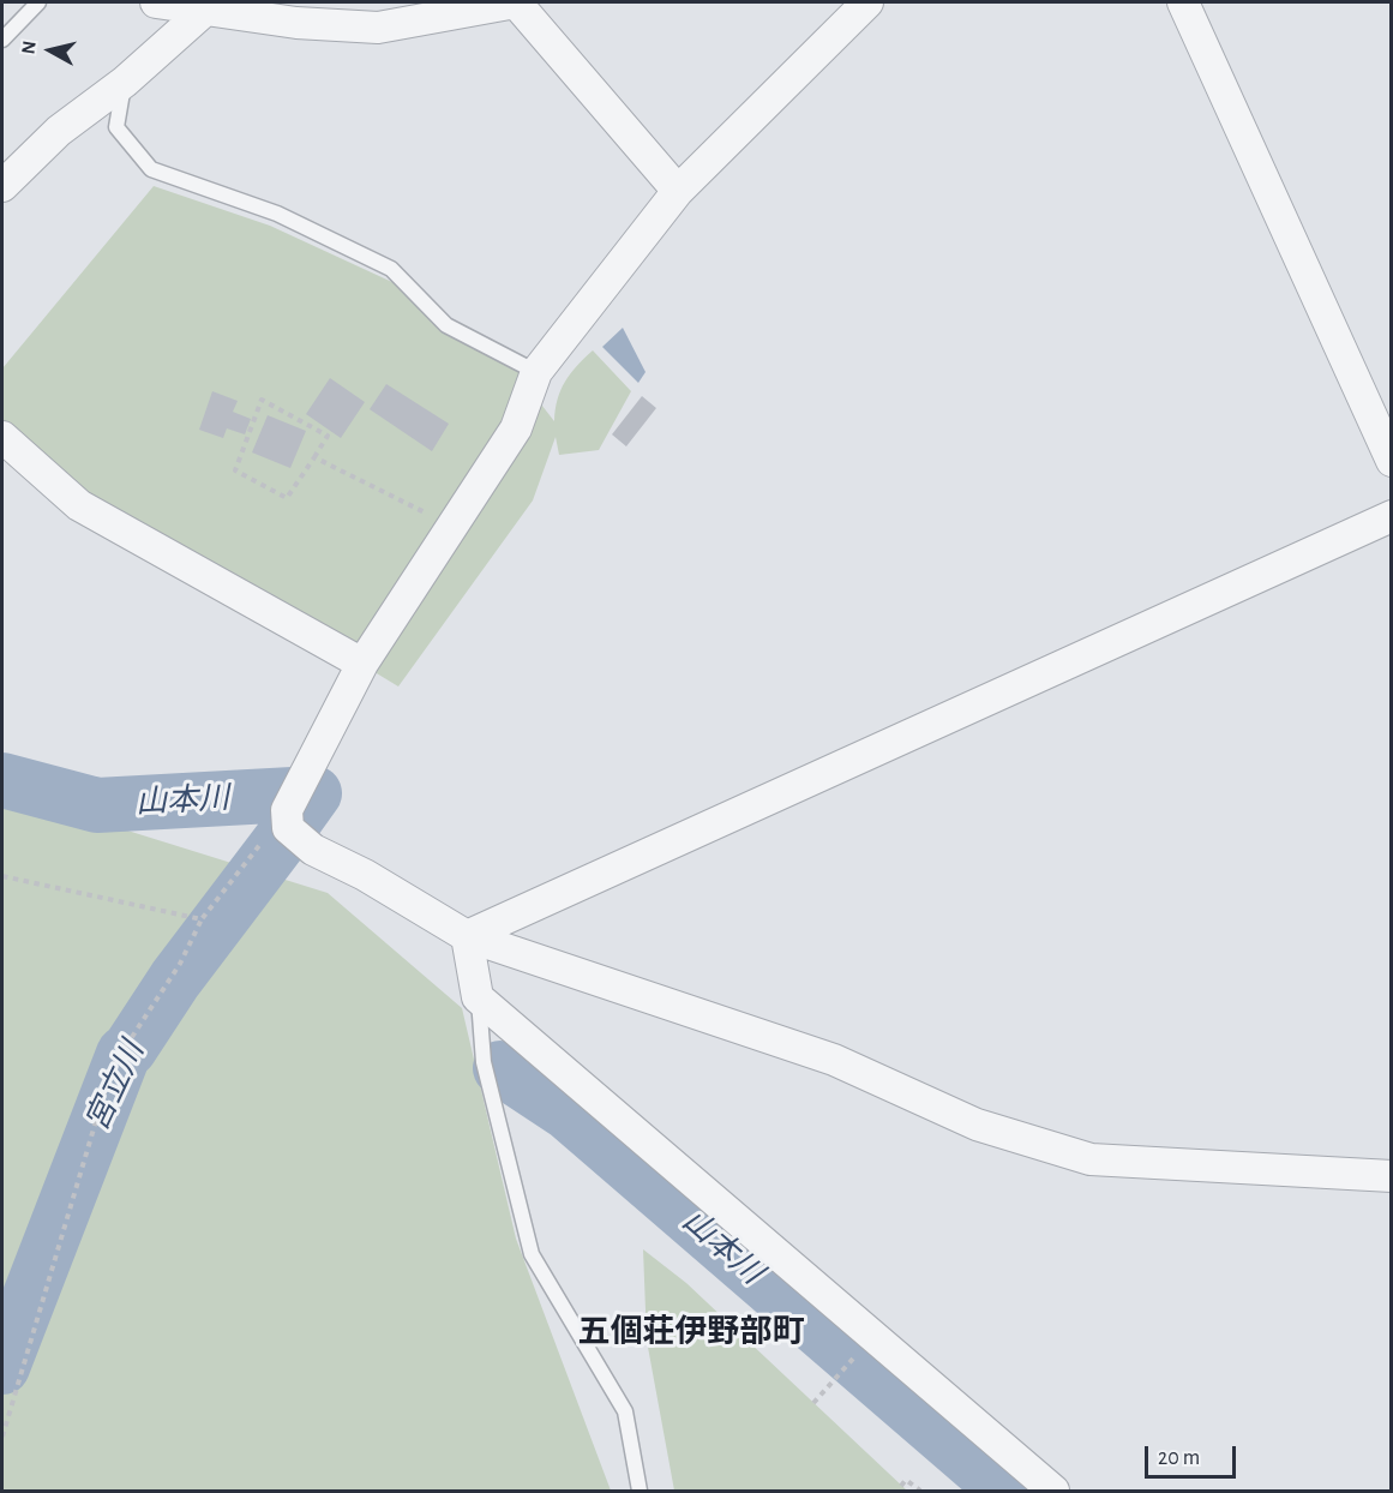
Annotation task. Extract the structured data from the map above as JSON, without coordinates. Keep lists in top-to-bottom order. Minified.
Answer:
{"districts":["五個荘伊野部町"],"water":["山本川","宮立川"],"scale_bar":"20 m","north":"left"}
